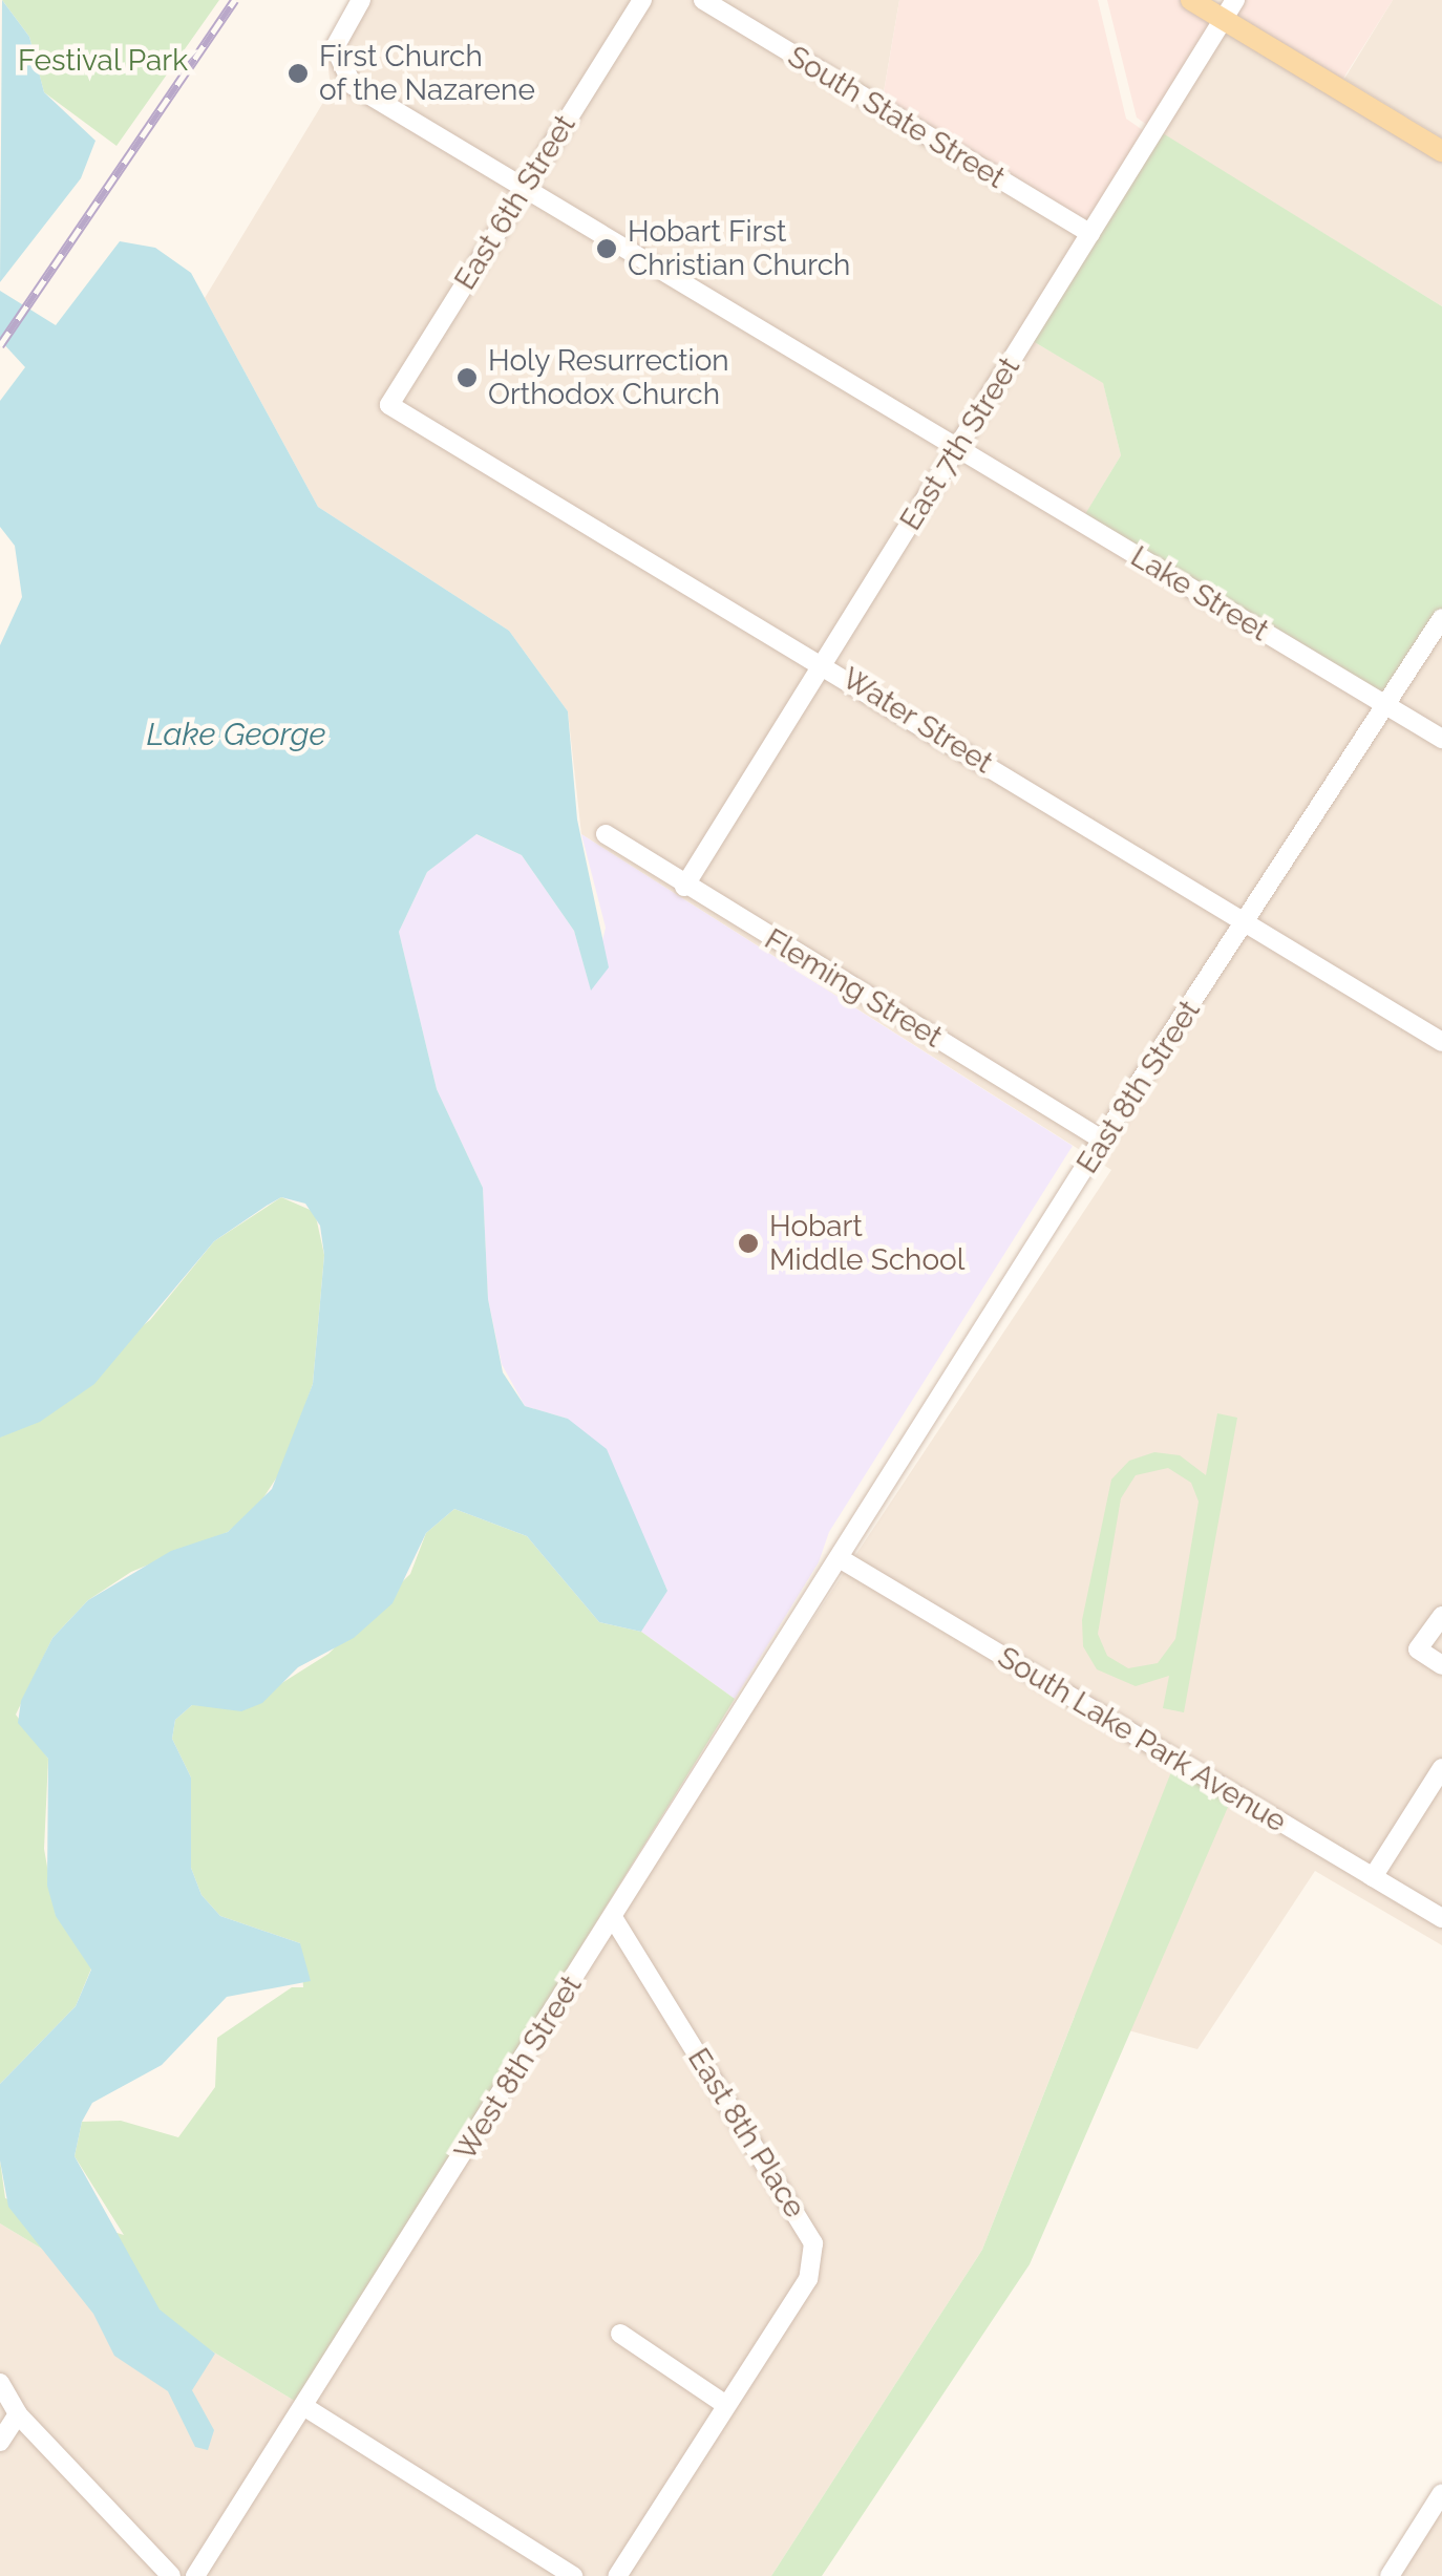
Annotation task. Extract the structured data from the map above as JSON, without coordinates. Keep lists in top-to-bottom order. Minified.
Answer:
{"streets":{"street":["South State Street","East 6th Street","East 7th Street","Lake Street","Water Street","Fleming Street","East 8th Street","South Lake Park Avenue","West 8th Street","East 8th Place"]},"crossings":[["South State Street","East 7th Street"],["East 6th Street","Lake Street"],["East 6th Street","Water Street"],["East 7th Street","Lake Street"],["East 7th Street","Water Street"],["East 7th Street","Fleming Street"],["Lake Street","East 8th Street"],["Water Street","East 8th Street"],["Fleming Street","East 8th Street"],["East 8th Street","South Lake Park Avenue"],["East 8th Street","West 8th Street"],["South Lake Park Avenue","West 8th Street"],["West 8th Street","East 8th Place"]],"water":["Lake George"],"parks":["Festival Park"],"places":["First Church of the Nazarene","Hobart First Christian Church","Holy Resurrection Orthodox Church","Hobart Middle School"]}
